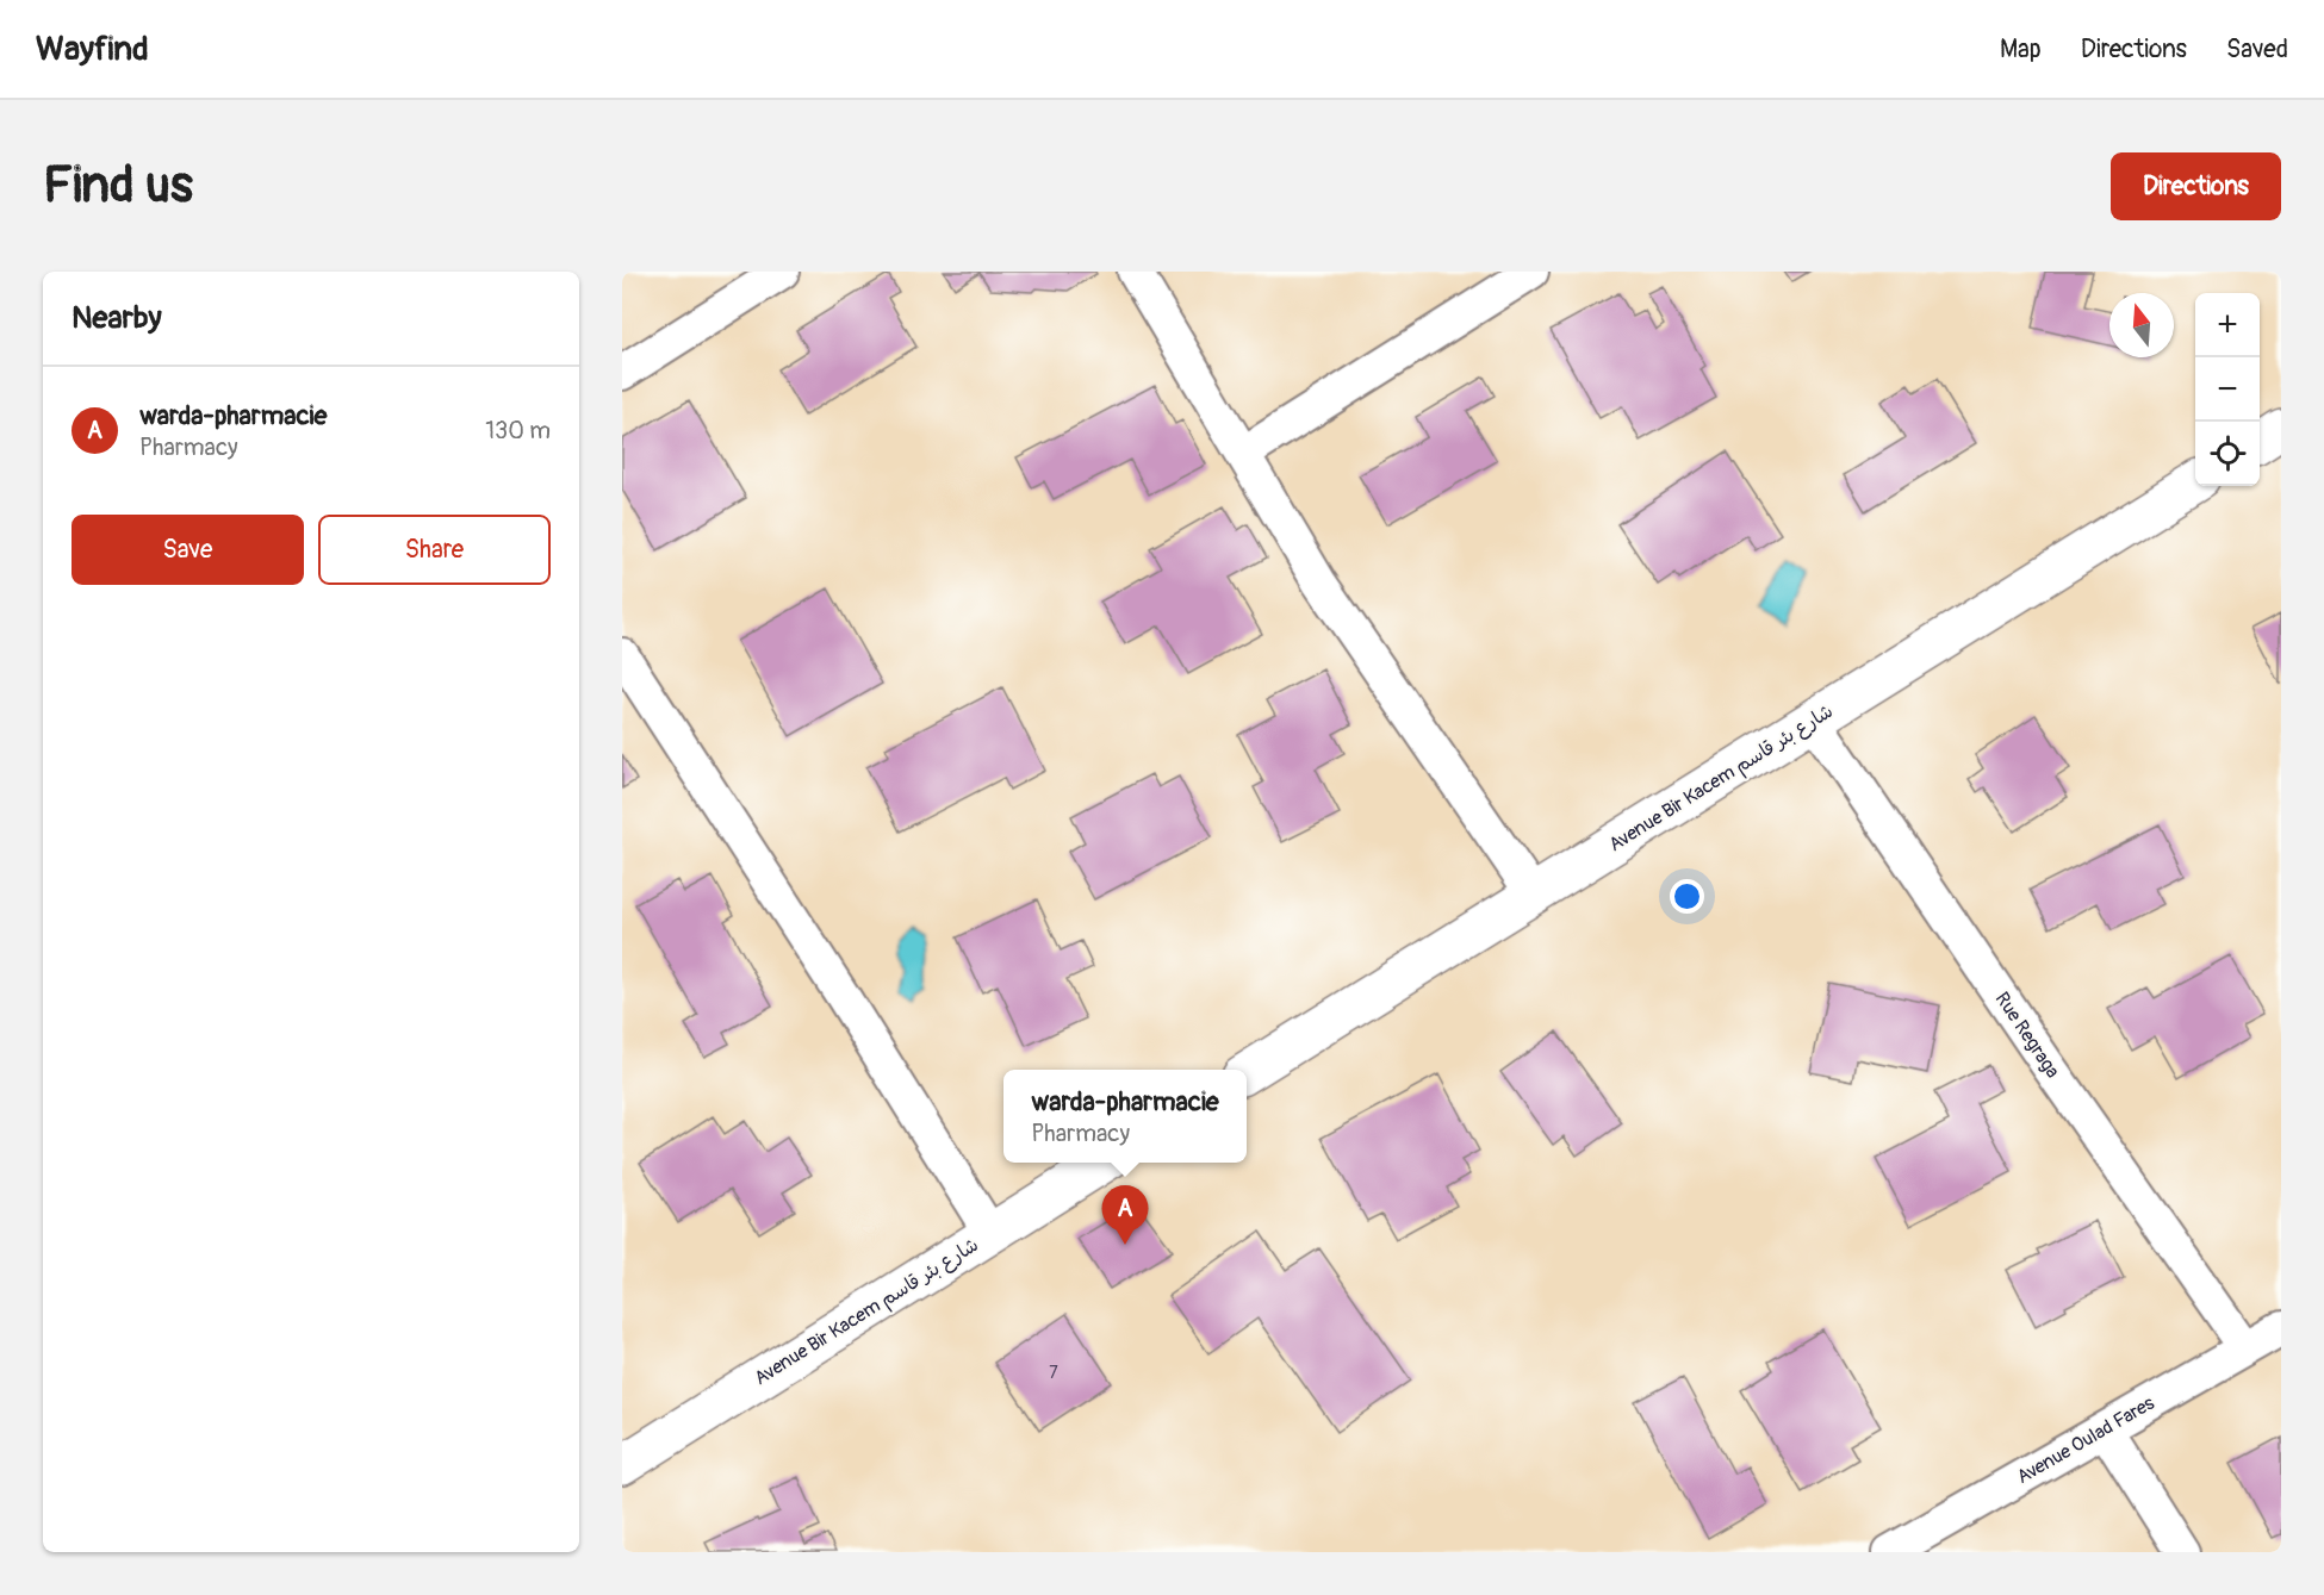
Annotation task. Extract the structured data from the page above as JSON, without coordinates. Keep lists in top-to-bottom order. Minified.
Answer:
{"streets":{"street":["Avenue Bir Kacem شارع بئر قاسم","Rue Regraga","Avenue Oulad Fares"]},"crossings":[["Avenue Bir Kacem شارع بئر قاسم","Rue Regraga"],["Rue Regraga","Avenue Oulad Fares"]],"house_numbers":["7"],"north":"top","page":{"header":"Wayfind","nav":["Map","Directions","Saved"],"buttons":["Directions",["Save","Share"]],"title":"Find us","heading":"Nearby","map_buttons":["+","−"],"list":[{"mark":"A","name":"warda-pharmacie","note":"Pharmacy","value":"130 m"}],"popup":["warda-pharmacie","Pharmacy"],"pins":"A"}}
